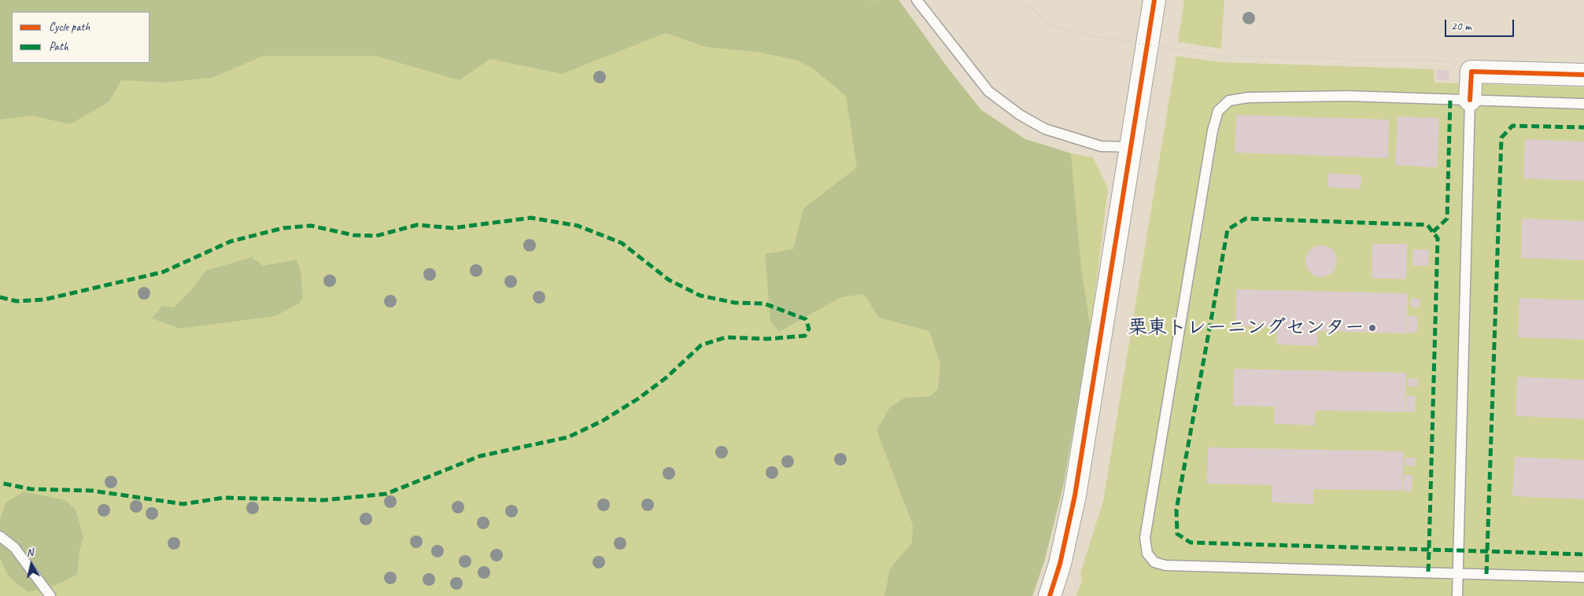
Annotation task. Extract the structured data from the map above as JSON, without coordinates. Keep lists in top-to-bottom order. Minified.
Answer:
{"places":["栗東トレーニングセンター"],"legend":["Cycle path","Path"],"scale_bar":"20 m","north":"top"}
